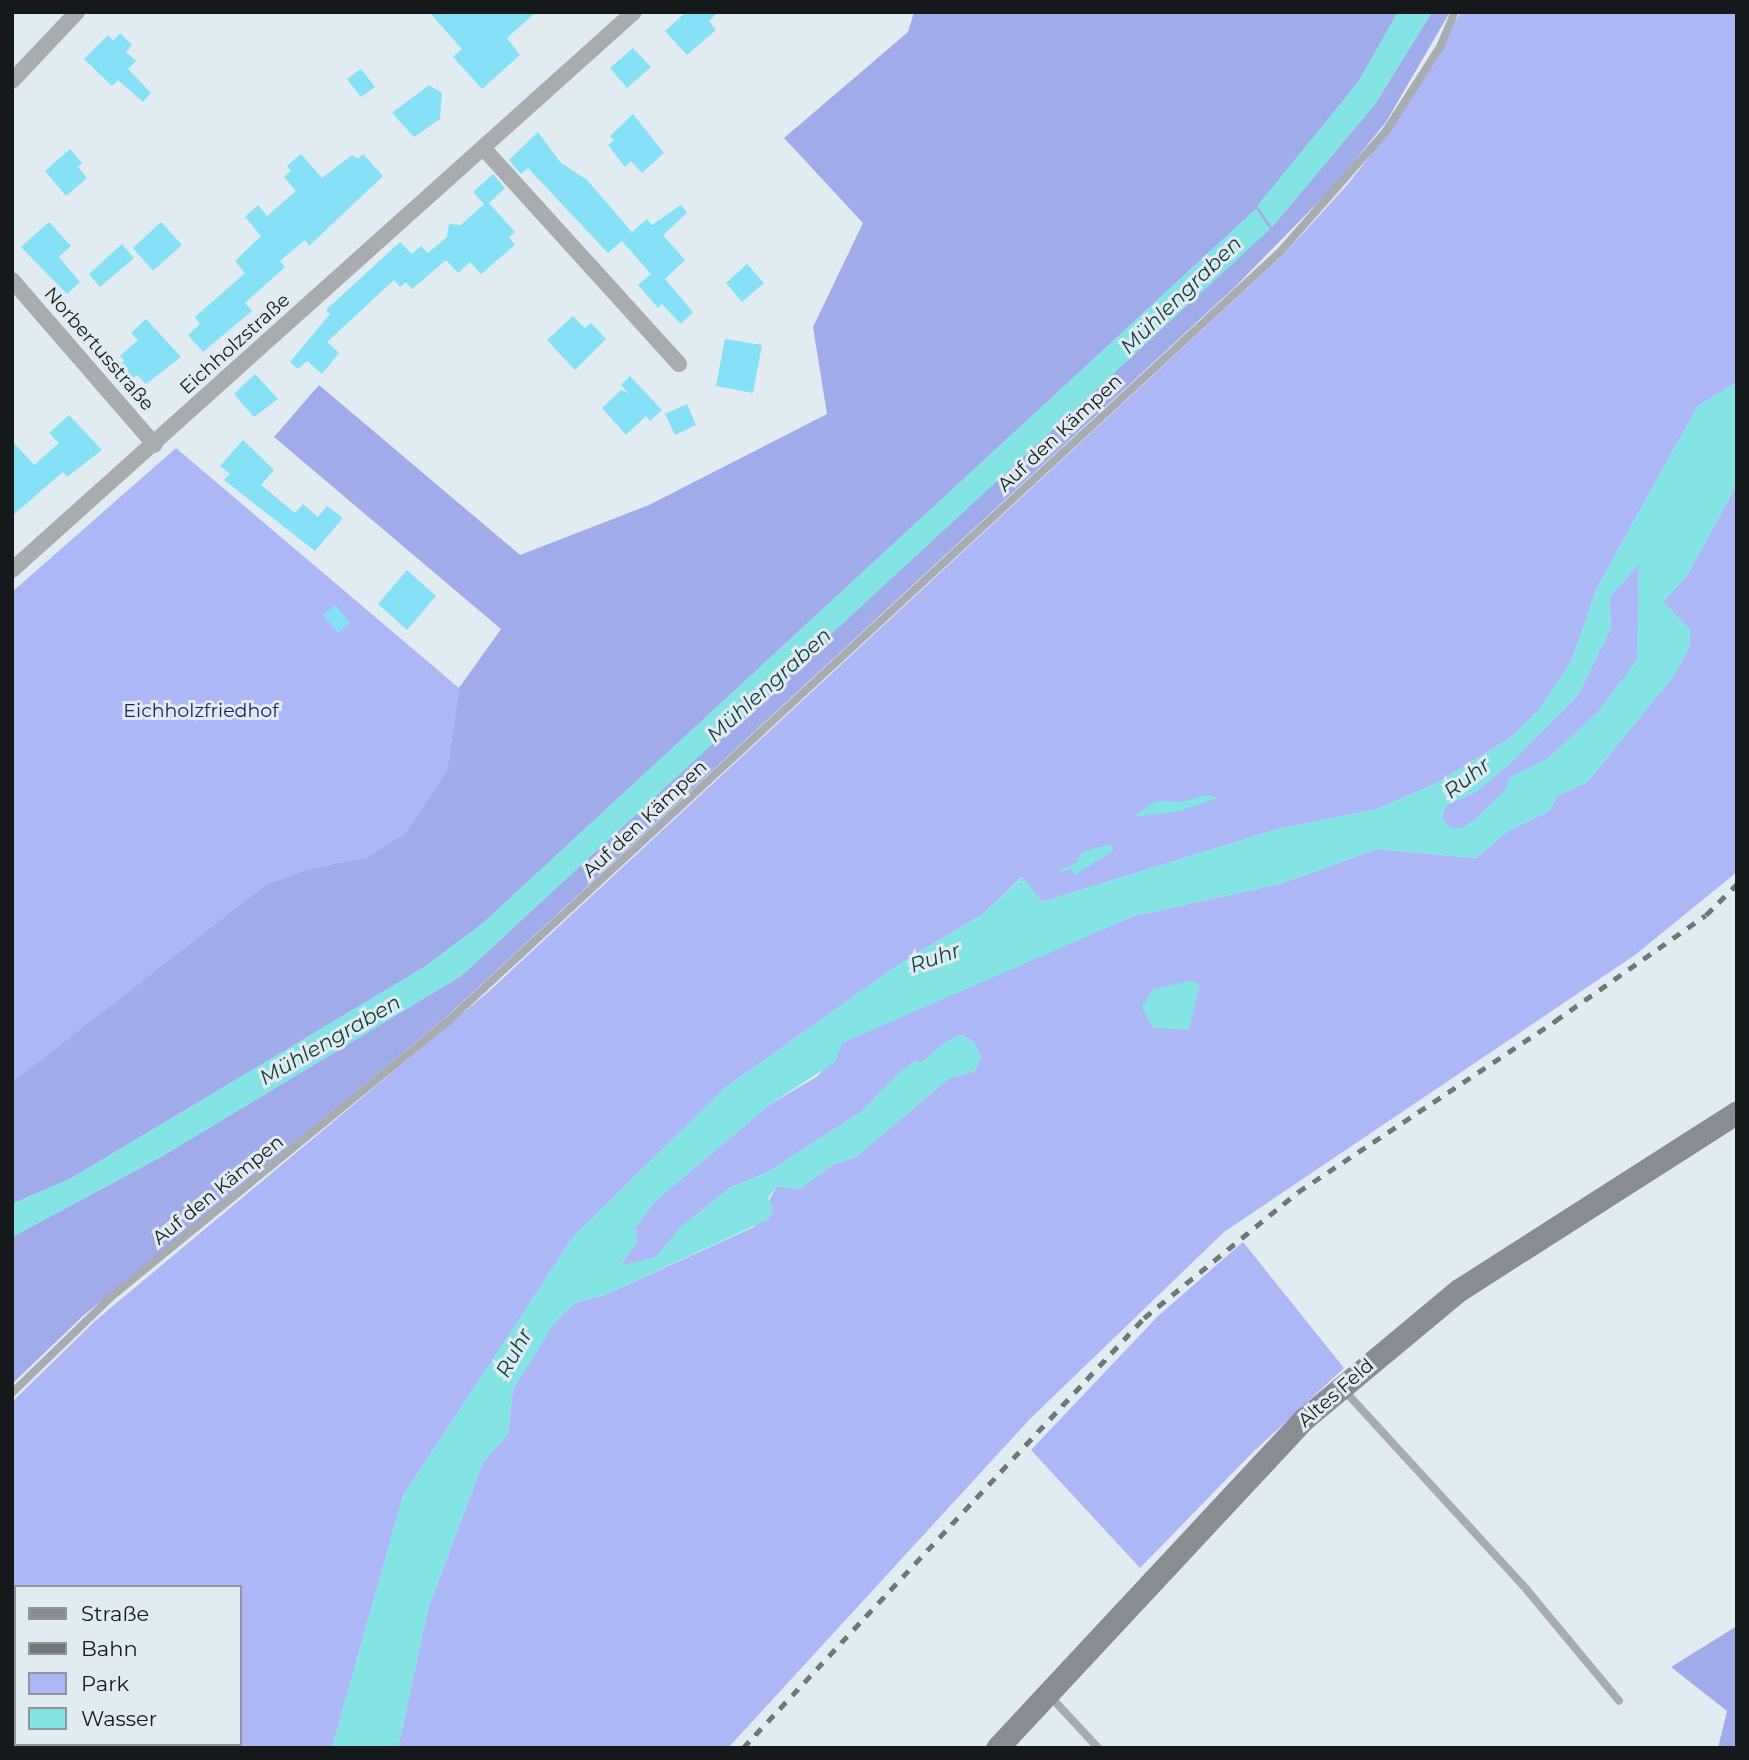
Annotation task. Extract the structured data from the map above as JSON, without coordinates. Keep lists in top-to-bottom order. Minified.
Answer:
{"streets":{"main road":["Altes Feld"],"street":["Eichholzstraße","Norbertusstraße"],"lane":["Auf den Kämpen"]},"crossings":[["Eichholzstraße","Norbertusstraße"]],"water":["Mühlengraben","Ruhr"],"parks":["Eichholzfriedhof"],"legend":["Straße","Bahn","Park","Wasser"]}
